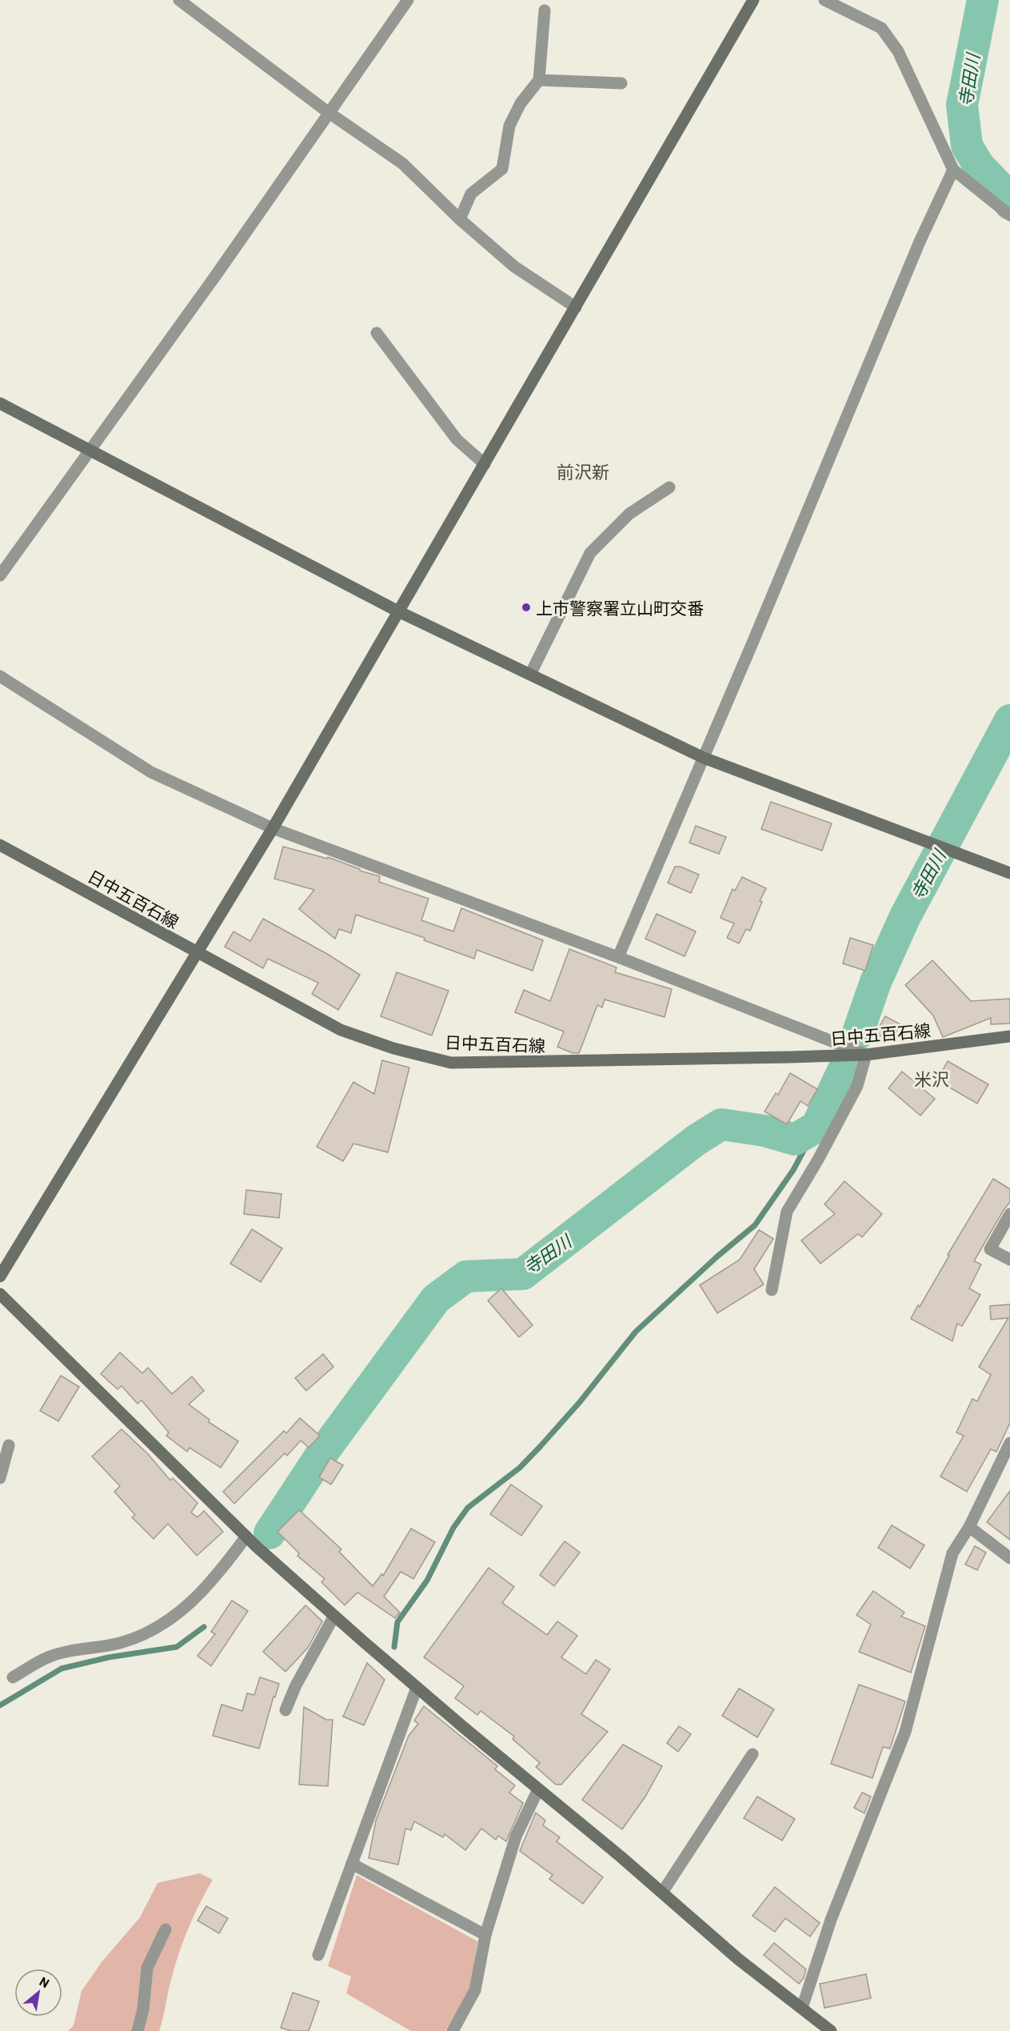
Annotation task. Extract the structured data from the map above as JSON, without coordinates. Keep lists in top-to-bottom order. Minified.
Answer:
{"streets":{"street":["日中五百石線"]},"districts":["前沢新","米沢"],"water":["寺田川"],"places":["上市警察署立山町交番"],"north":"top right"}
